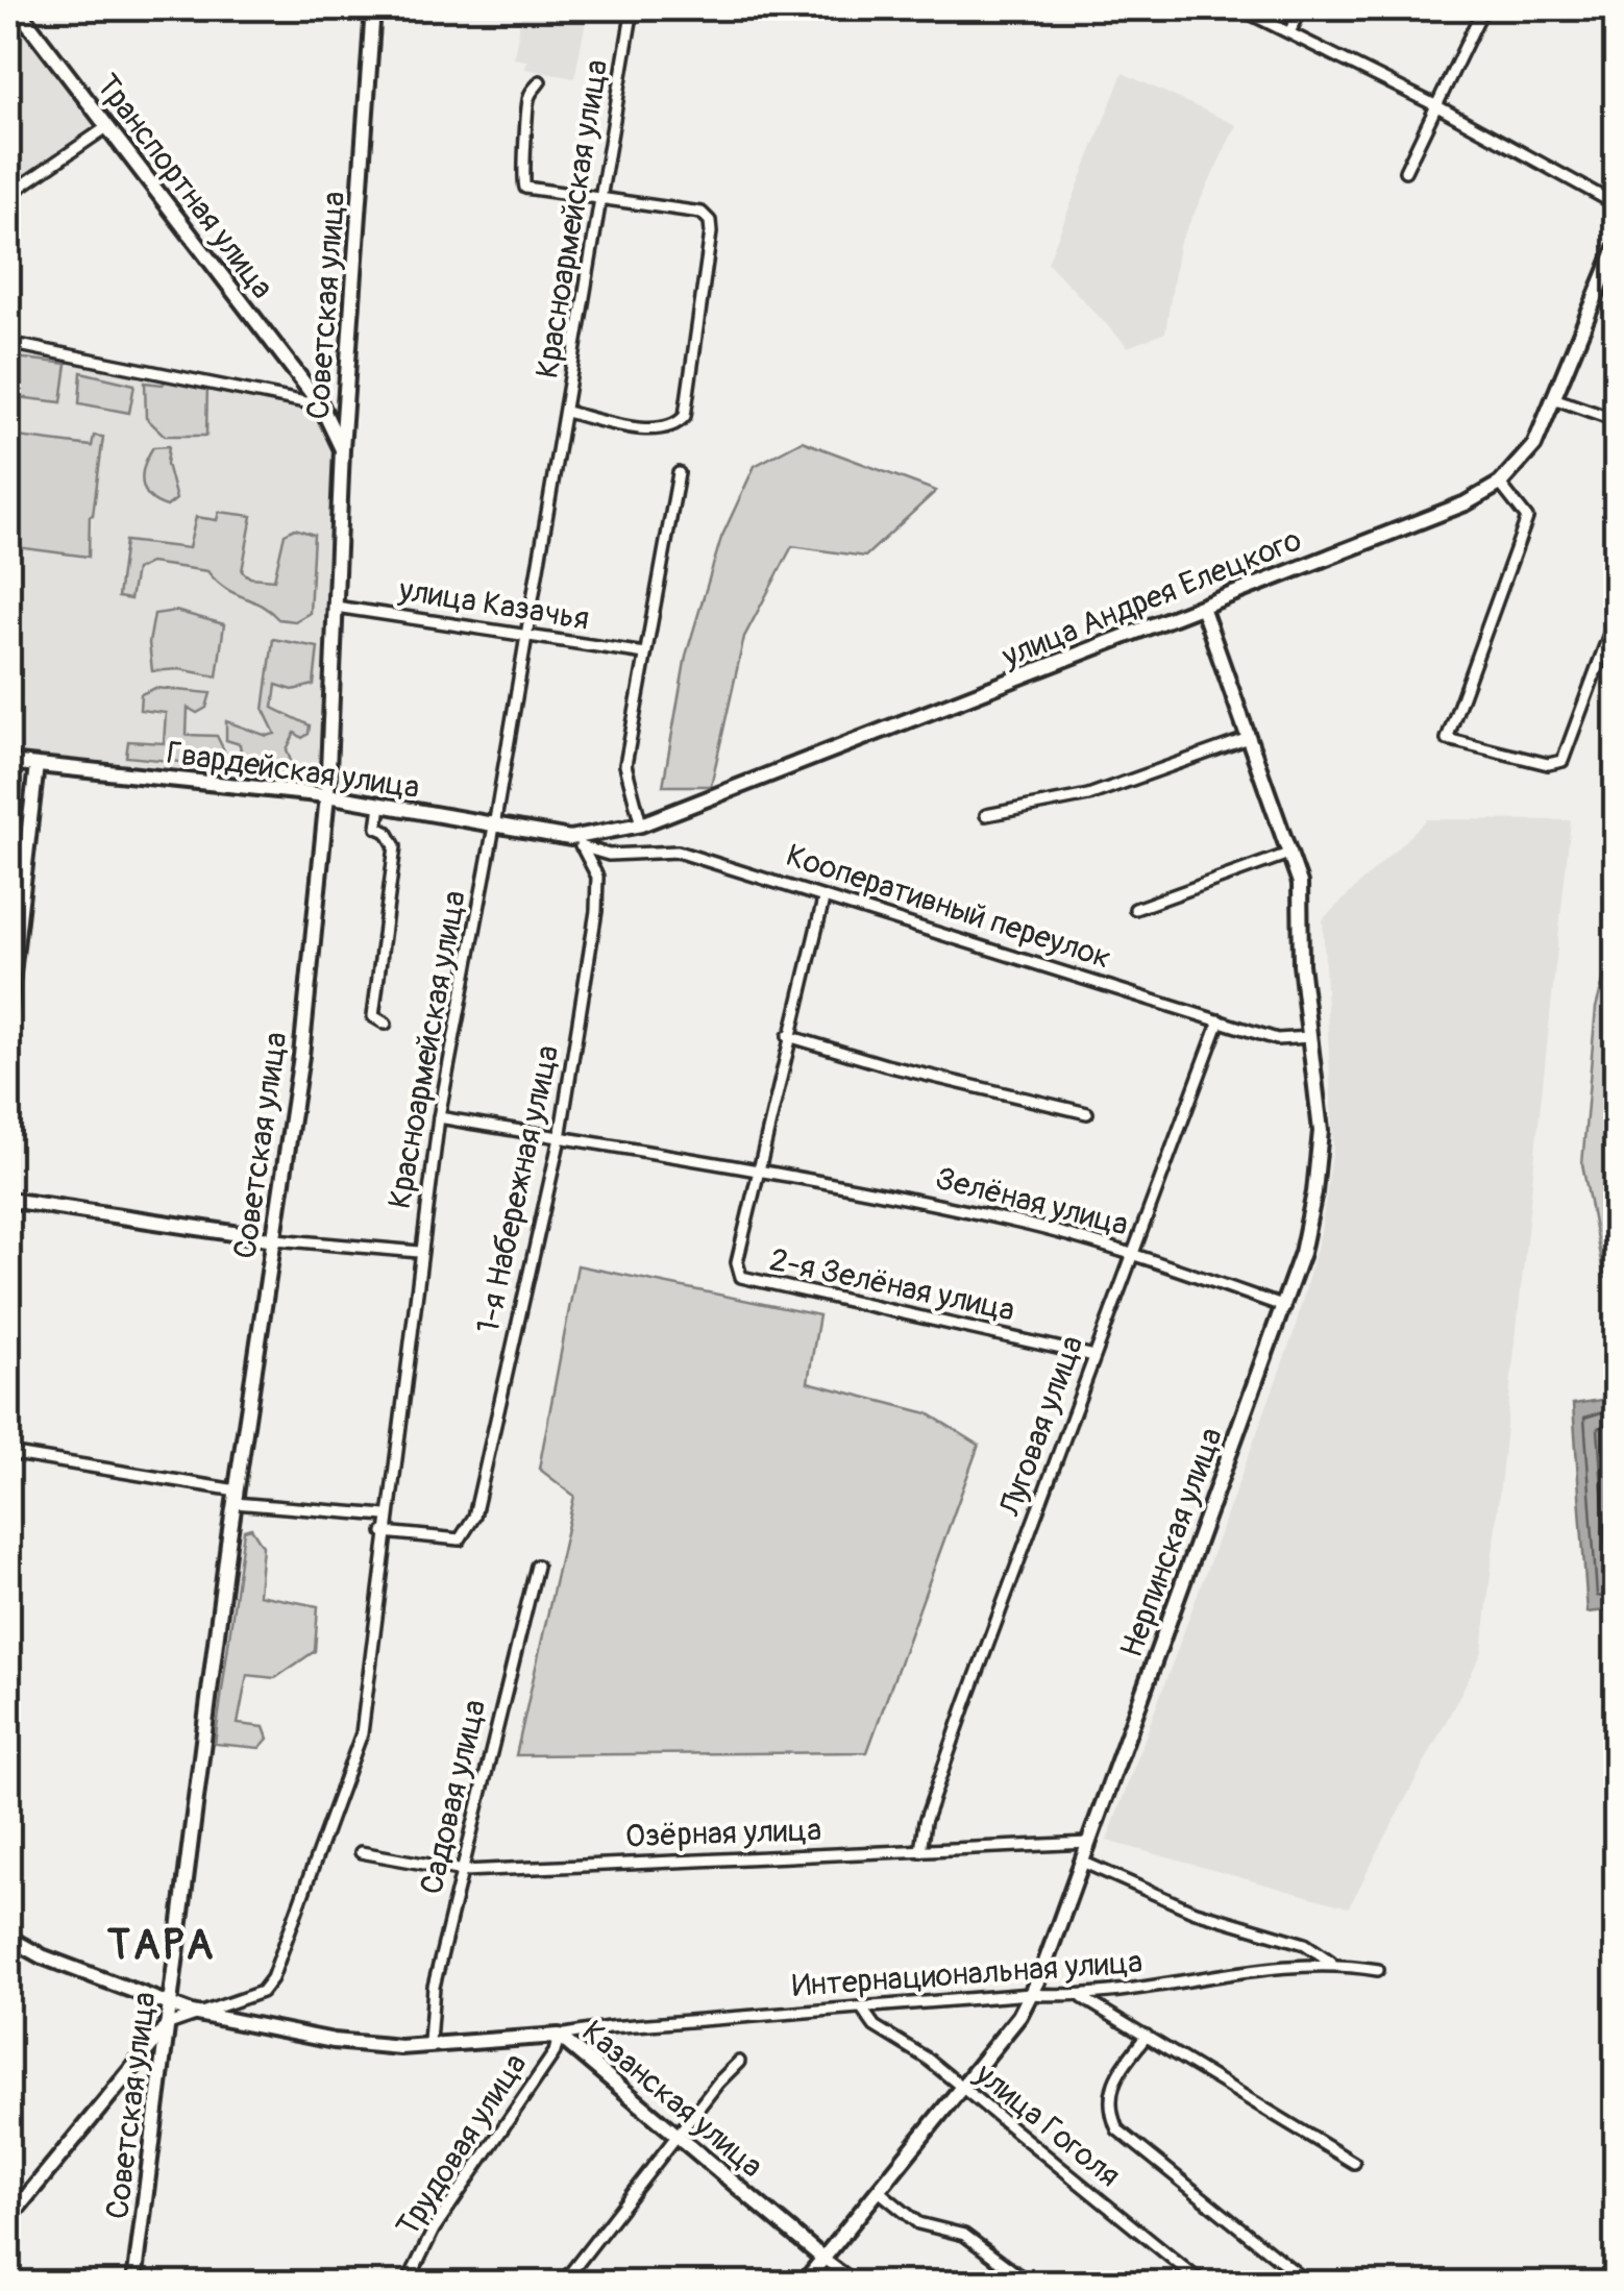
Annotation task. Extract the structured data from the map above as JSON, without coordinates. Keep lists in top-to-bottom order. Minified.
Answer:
{"streets":{"main road":["Транспортная улица","Советская улица","улица Андрея Елецкого","Гвардейская улица","Нерпинская улица","Казанская улица"],"street":["Красноармейская улица","улица Казачья","Кооперативный переулок","1-я Набережная улица","Зелёная улица","2-я Зелёная улица","Луговая улица","Садовая улица","Озёрная улица","Интернациональная улица","улица Гоголя","Трудовая улица"]},"crossings":[["Транспортная улица","Советская улица"],["Красноармейская улица","Советская улица"],["Красноармейская улица","улица Казачья"],["Красноармейская улица","Гвардейская улица"],["Красноармейская улица","1-я Набережная улица"],["Красноармейская улица","Зелёная улица"],["Красноармейская улица","Казанская улица"],["Советская улица","улица Казачья"],["Советская улица","Гвардейская улица"],["Советская улица","Казанская улица"],["улица Андрея Елецкого","Гвардейская улица"],["улица Андрея Елецкого","Кооперативный переулок"],["улица Андрея Елецкого","1-я Набережная улица"],["улица Андрея Елецкого","Нерпинская улица"],["Гвардейская улица","Кооперативный переулок"],["Гвардейская улица","1-я Набережная улица"],["Кооперативный переулок","1-я Набережная улица"],["Кооперативный переулок","Луговая улица"],["Кооперативный переулок","Нерпинская улица"],["1-я Набережная улица","Зелёная улица"],["Зелёная улица","2-я Зелёная улица"],["Зелёная улица","Луговая улица"],["Зелёная улица","Нерпинская улица"],["2-я Зелёная улица","Луговая улица"],["Луговая улица","Озёрная улица"],["Нерпинская улица","Озёрная улица"],["Нерпинская улица","Интернациональная улица"],["Нерпинская улица","Казанская улица"],["Нерпинская улица","улица Гоголя"],["Садовая улица","Озёрная улица"],["Садовая улица","Казанская улица"],["Интернациональная улица","Казанская улица"],["Интернациональная улица","улица Гоголя"],["Интернациональная улица","Трудовая улица"],["Казанская улица","Трудовая улица"]],"districts":["ТАРА"]}
